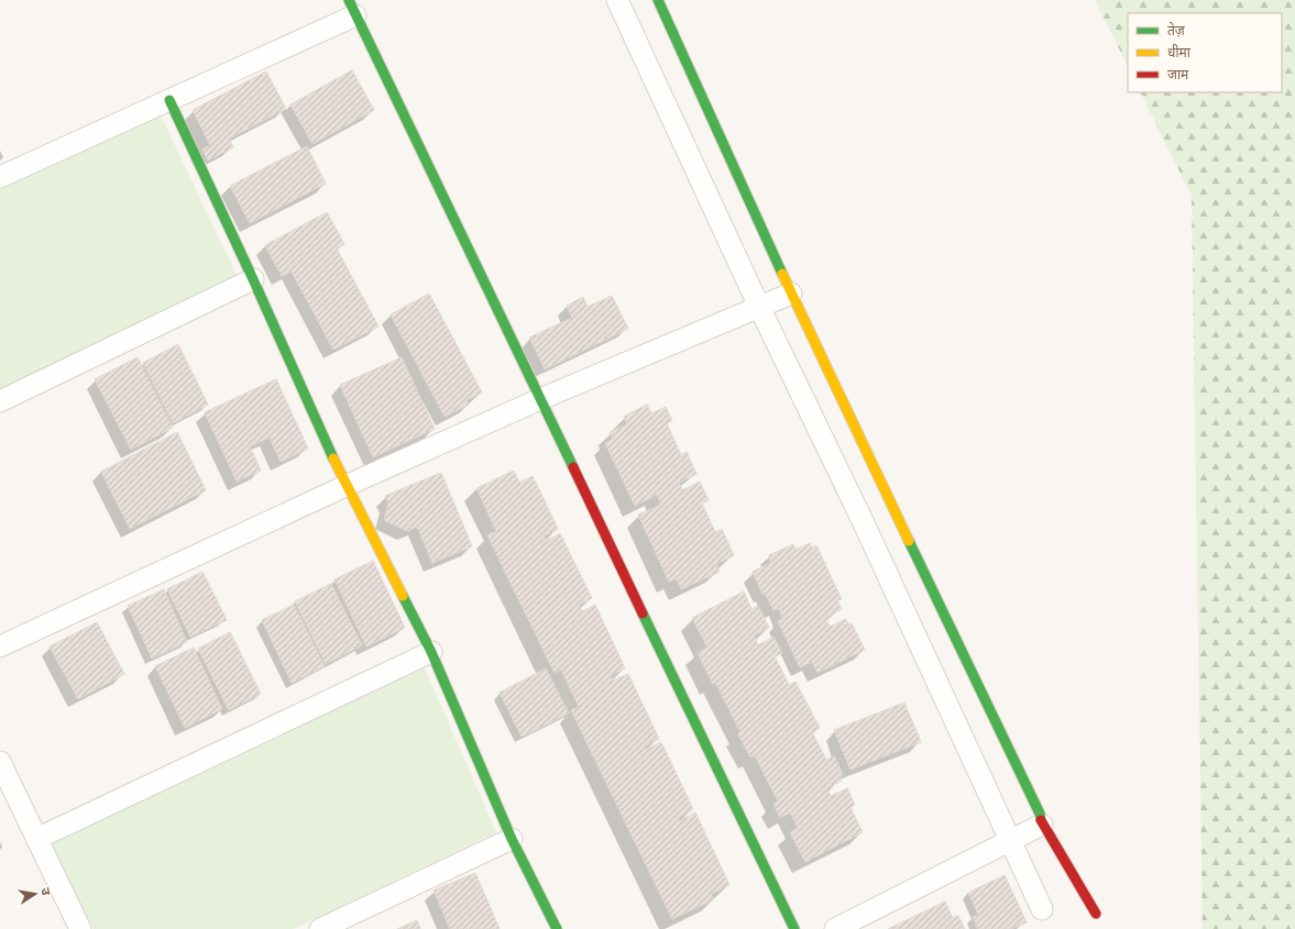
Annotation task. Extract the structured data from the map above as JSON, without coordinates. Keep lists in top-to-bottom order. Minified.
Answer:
{"legend":["तेज़","धीमा","जाम"],"north":"right"}
